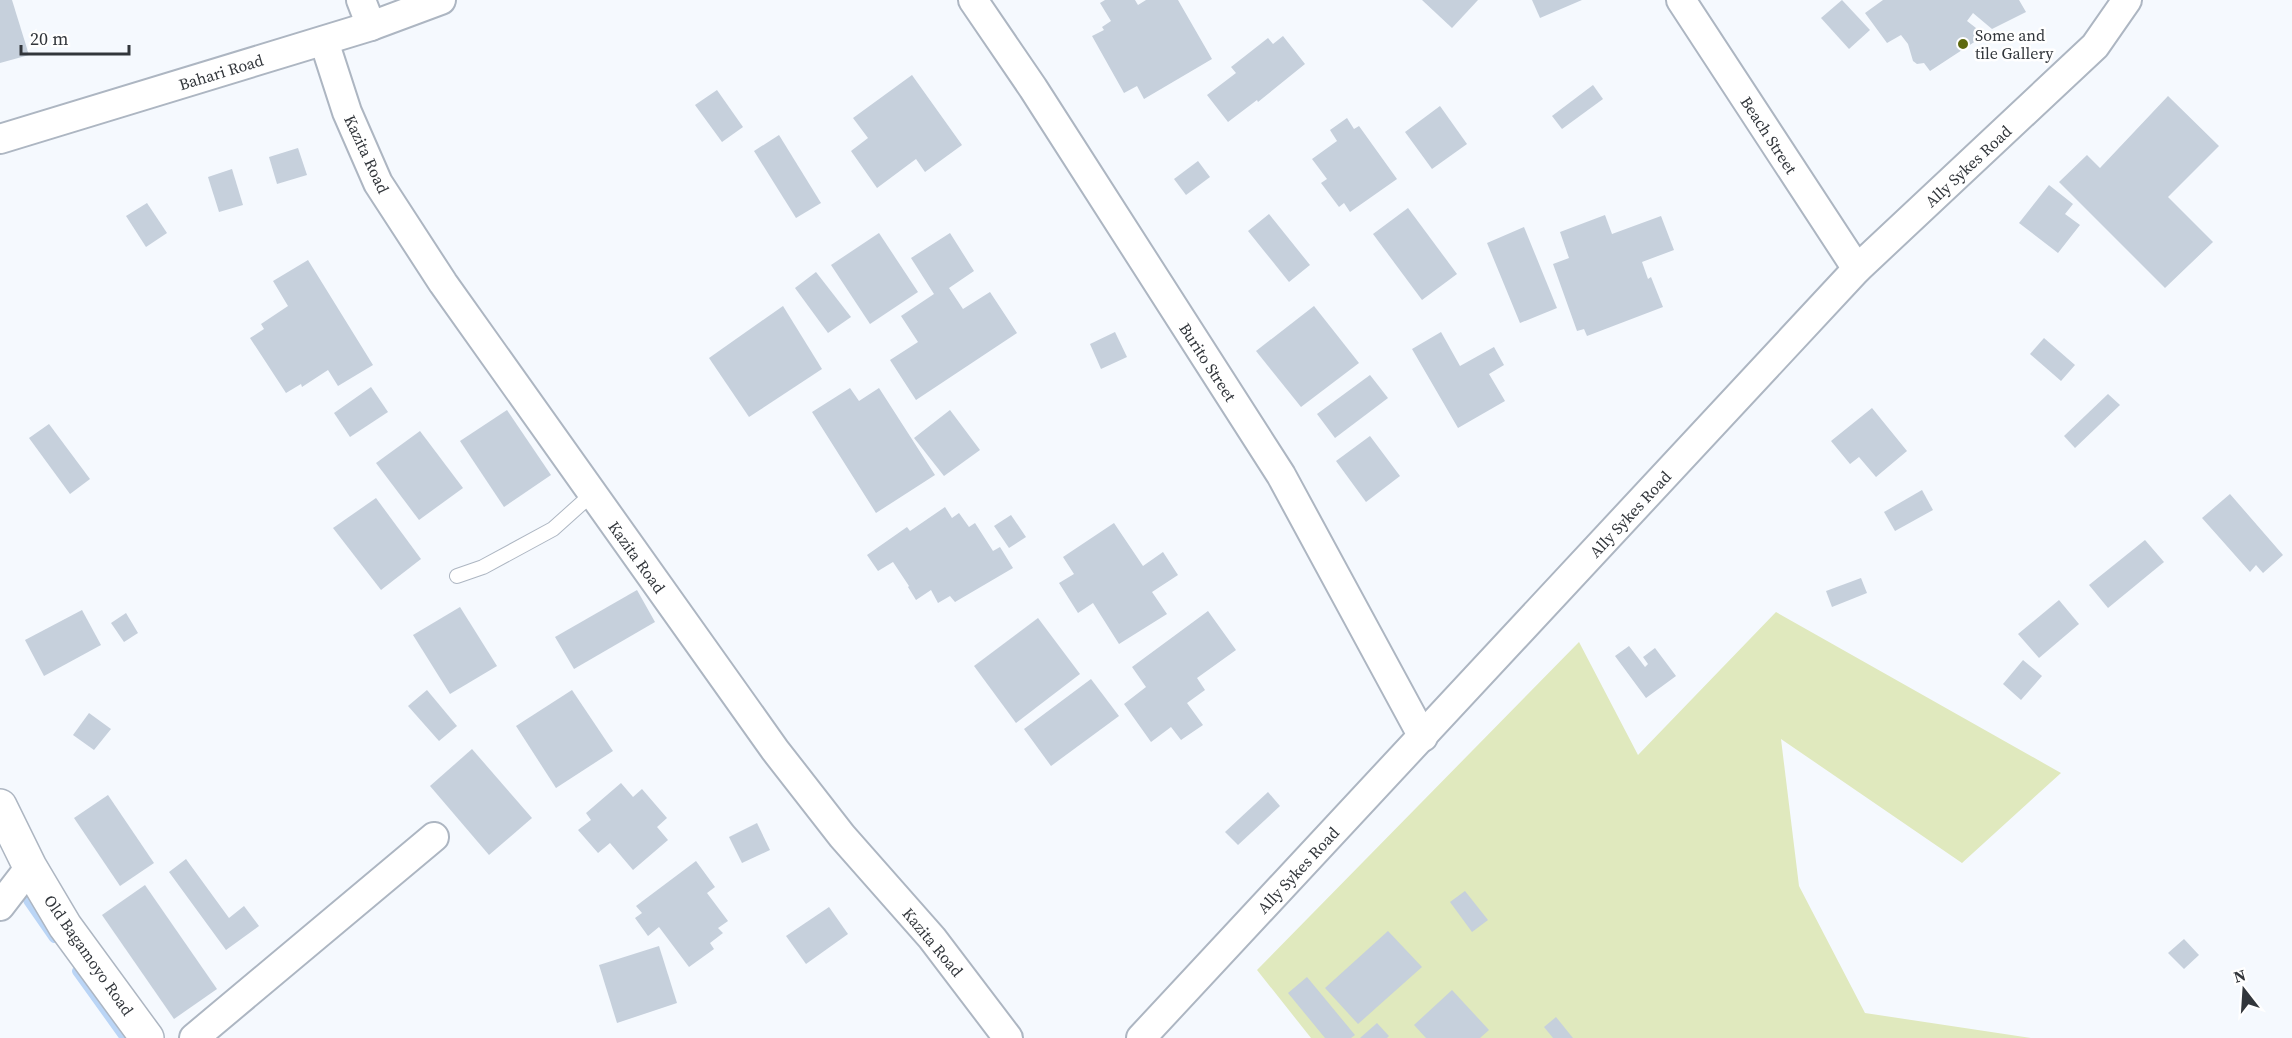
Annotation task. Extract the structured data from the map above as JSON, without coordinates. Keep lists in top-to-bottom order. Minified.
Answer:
{"streets":{"main road":["Old Bagamoyo Road"],"street":["Bahari Road","Beach Street","Kazita Road","Ally Sykes Road","Burito Street"]},"crossings":[["Bahari Road","Kazita Road"],["Beach Street","Ally Sykes Road"],["Ally Sykes Road","Burito Street"]],"places":["Some and tile Gallery"],"scale_bar":"20 m","north":"top"}
